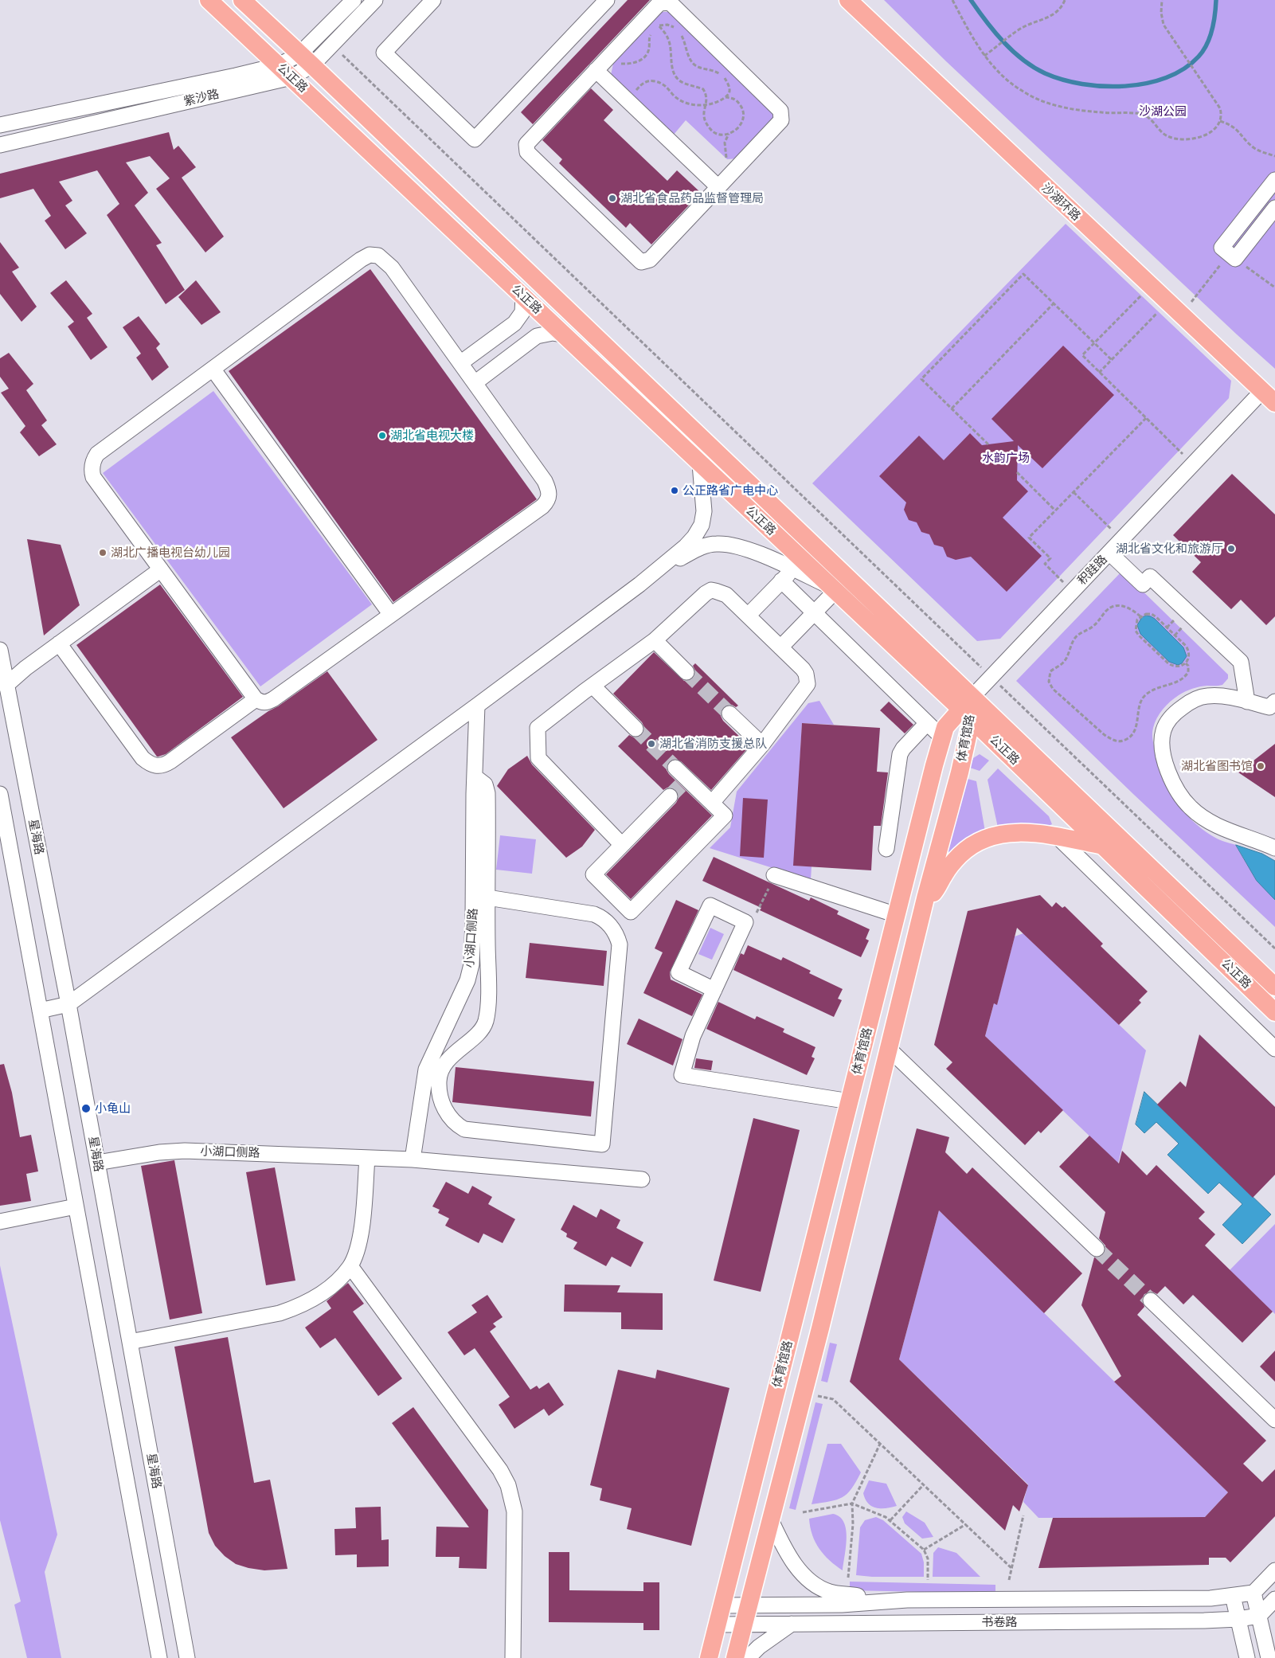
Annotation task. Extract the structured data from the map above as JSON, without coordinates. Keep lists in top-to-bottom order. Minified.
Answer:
{"streets":{"main road":["公正路","沙湖环路","体育馆路"],"street":["紫沙路","积跬路","星海路","小湖口侧路","书卷路"]},"crossings":[["公正路","紫沙路"],["公正路","积跬路"],["公正路","体育馆路"],["沙湖环路","积跬路"],["积跬路","体育馆路"],["体育馆路","书卷路"],["星海路","小湖口侧路"]],"parks":["沙湖公园","水韵广场"],"places":["湖北省食品药品监督管理局","湖北省电视大楼","公正路省广电中心","湖北省文化和旅游厅","湖北广播电视台幼儿园","湖北省消防支援总队","湖北省图书馆","小龟山"]}
